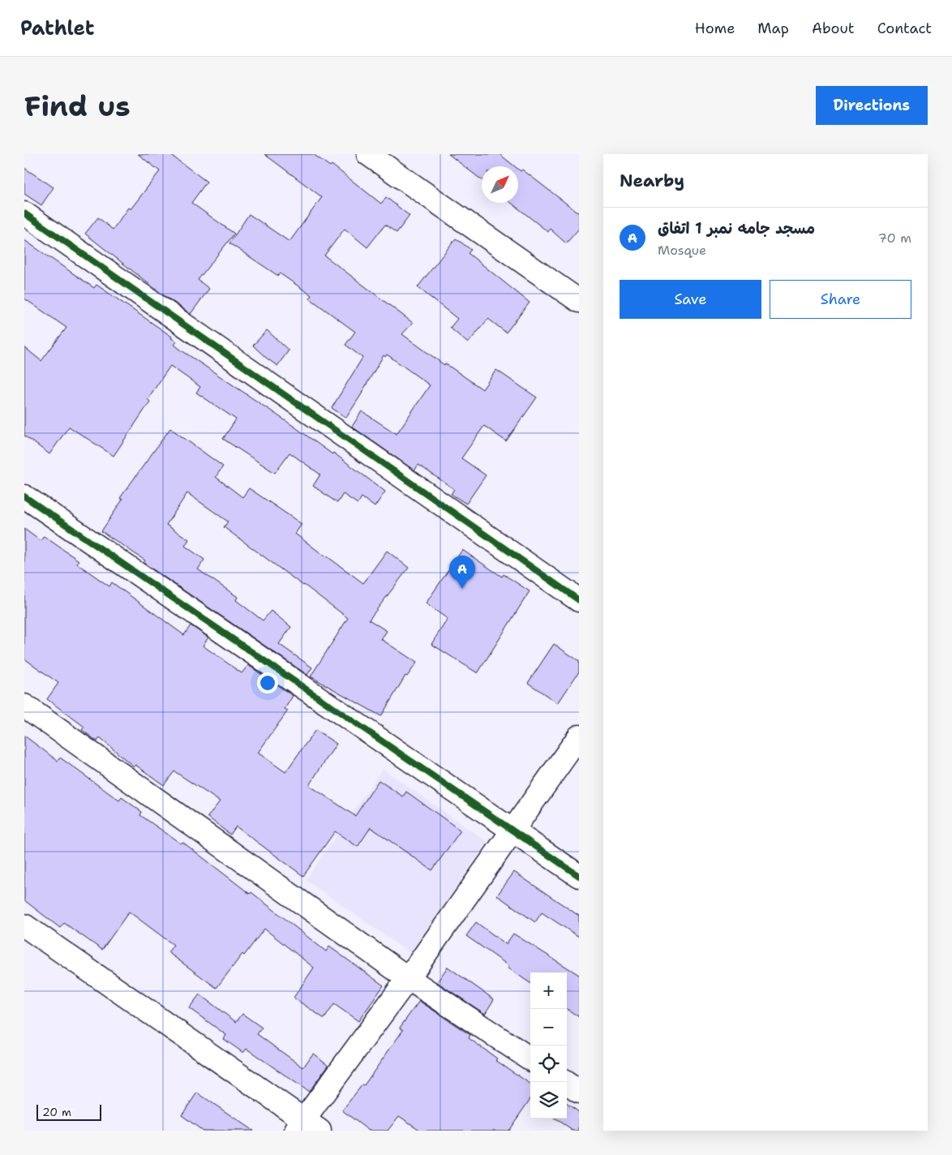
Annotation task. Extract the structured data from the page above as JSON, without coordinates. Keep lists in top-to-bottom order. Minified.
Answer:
{"scale_bar":"20 m","north":"top right","page":{"header":"Pathlet","nav":["Home","Map","About","Contact"],"buttons":["Directions",["Save","Share"]],"title":"Find us","heading":"Nearby","list":[{"mark":"A","name":"مسجد جامه نمبر 1 اتفاق","note":"Mosque","value":"70 m"}],"pins":"A","map_buttons":["+","−"],"scale":"20 m"}}
